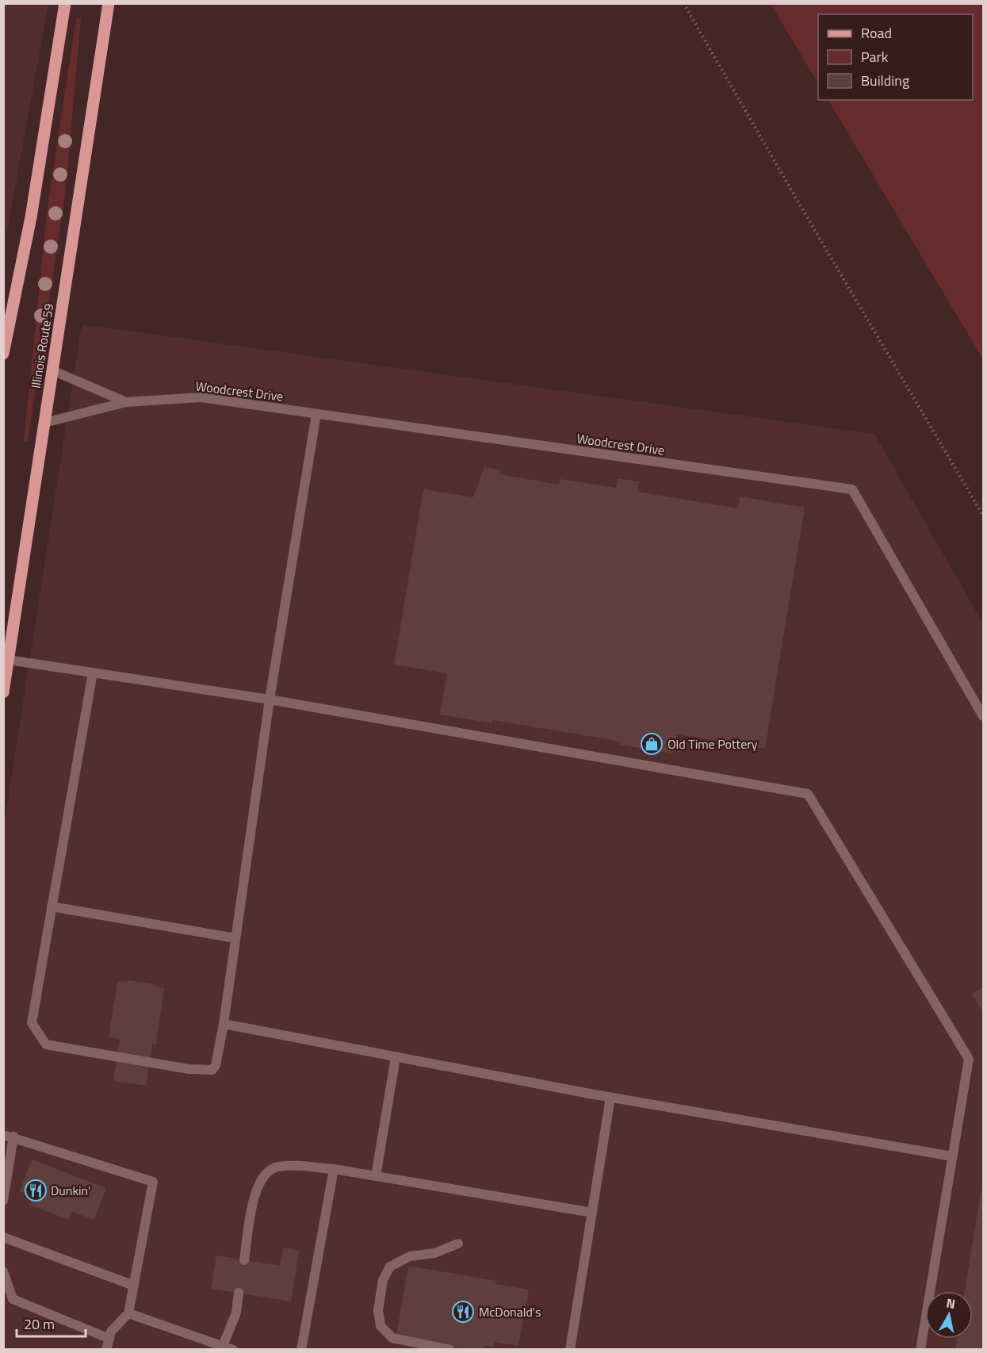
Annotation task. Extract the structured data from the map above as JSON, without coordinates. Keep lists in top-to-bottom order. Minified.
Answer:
{"streets":{"main road":["Illinois Route 59"],"street":["Woodcrest Drive"]},"crossings":[["Illinois Route 59","Woodcrest Drive"]],"places":{"shop":["Old Time Pottery"],"restaurant":["Dunkin'","McDonald's"]},"legend":["Road","Park","Building"],"scale_bar":"20 m","north":"top"}
